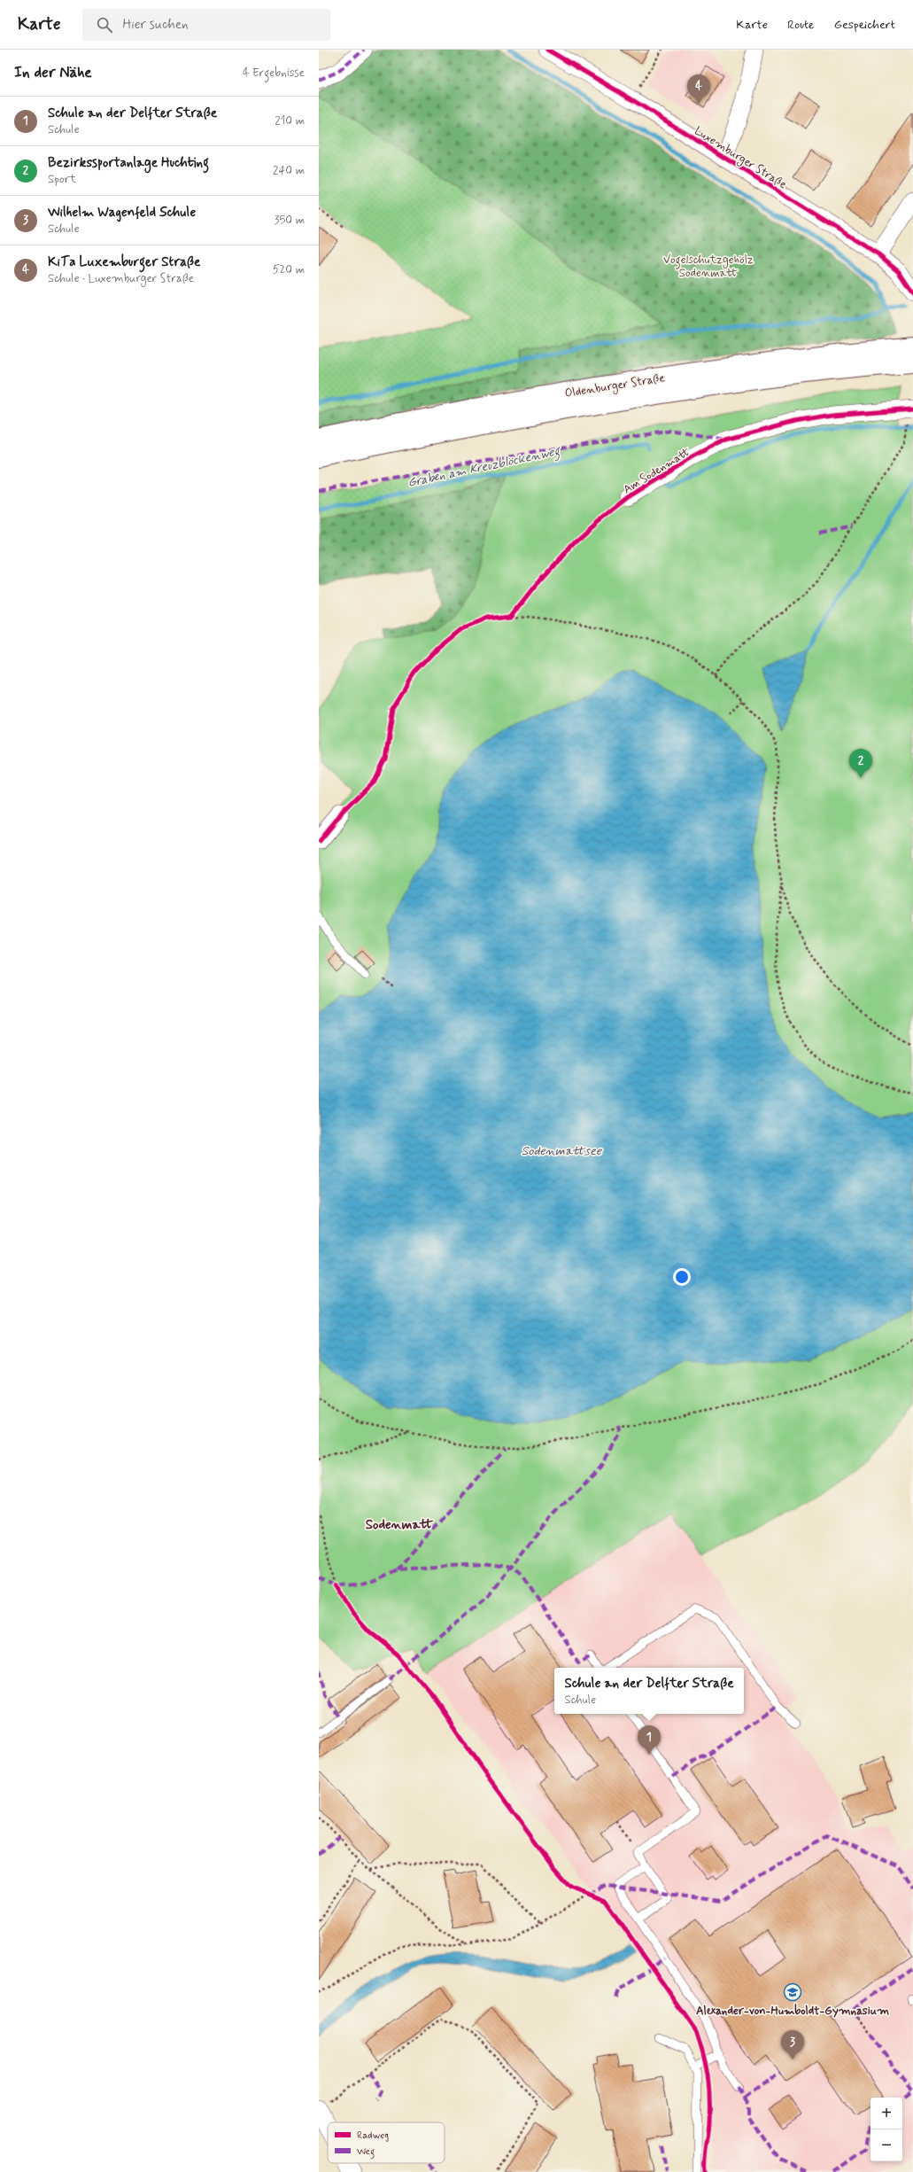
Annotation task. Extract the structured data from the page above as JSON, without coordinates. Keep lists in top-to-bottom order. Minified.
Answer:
{"streets":{"highway":["Oldenburger Straße"],"street":["Luxemburger Straße","Am Sodenmatt"]},"districts":["Sodenmatt"],"water":["Graben am Kreuzblöckenweg","Sodenmattsee"],"parks":["Vogelschutzgehölz Sodenmatt"],"places":{"school or university":["Alexander-von-Humboldt-Gymnasium"]},"legend":["Radweg","Weg"],"page":{"header":"Karte","search":"Hier suchen","nav":["Karte","Route","Gespeichert"],"heading":["In der Nähe","4 Ergebnisse"],"pins":["4","2","1","3"],"list":[{"mark":"1","name":"Schule an der Delfter Straße","note":"Schule","value":"210 m"},{"mark":"2","name":"Bezirkssportanlage Huchting","note":"Sport","value":"240 m"},{"mark":"3","name":"Wilhelm Wagenfeld Schule","note":"Schule","value":"350 m"},{"mark":"4","name":"KiTa Luxemburger Straße","note":"Schule · Luxemburger Straße","value":"520 m"}],"popup":["Schule an der Delfter Straße","Schule"],"map_buttons":["+","−"]}}
